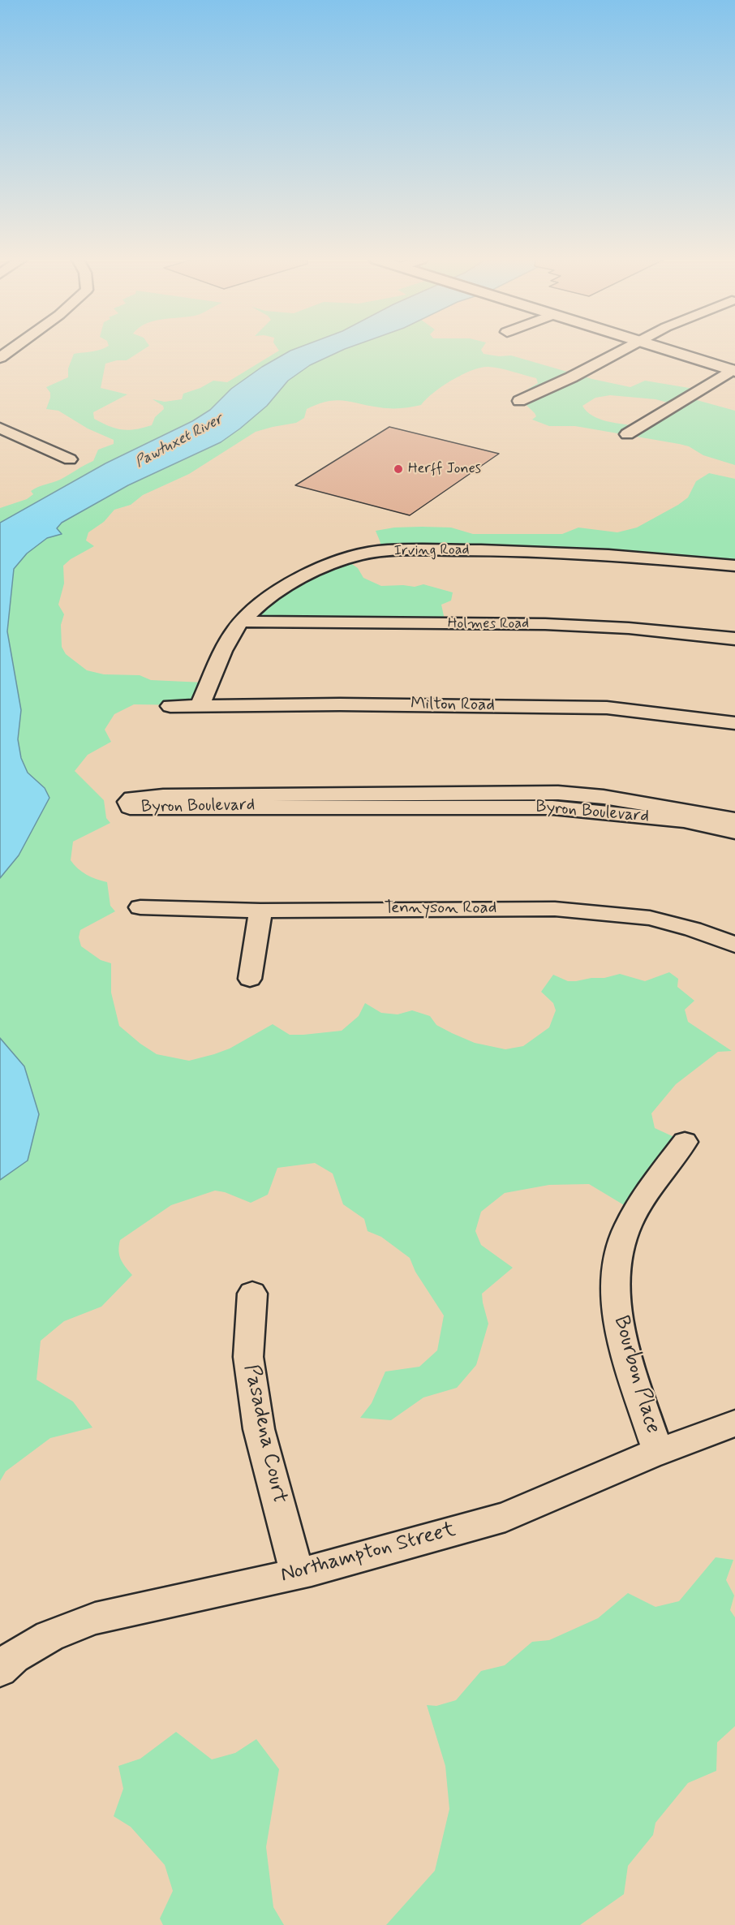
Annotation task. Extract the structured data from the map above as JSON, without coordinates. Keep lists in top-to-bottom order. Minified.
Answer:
{"streets":{"street":["Irving Road","Holmes Road","Milton Road","Byron Boulevard","Tennyson Road","Bourbon Place","Pasadena Court","Northampton Street"]},"crossings":[["Irving Road","Holmes Road"],["Irving Road","Milton Road"],["Bourbon Place","Northampton Street"],["Pasadena Court","Northampton Street"]],"water":["Pawtuxet River"],"places":["Herff Jones"]}
